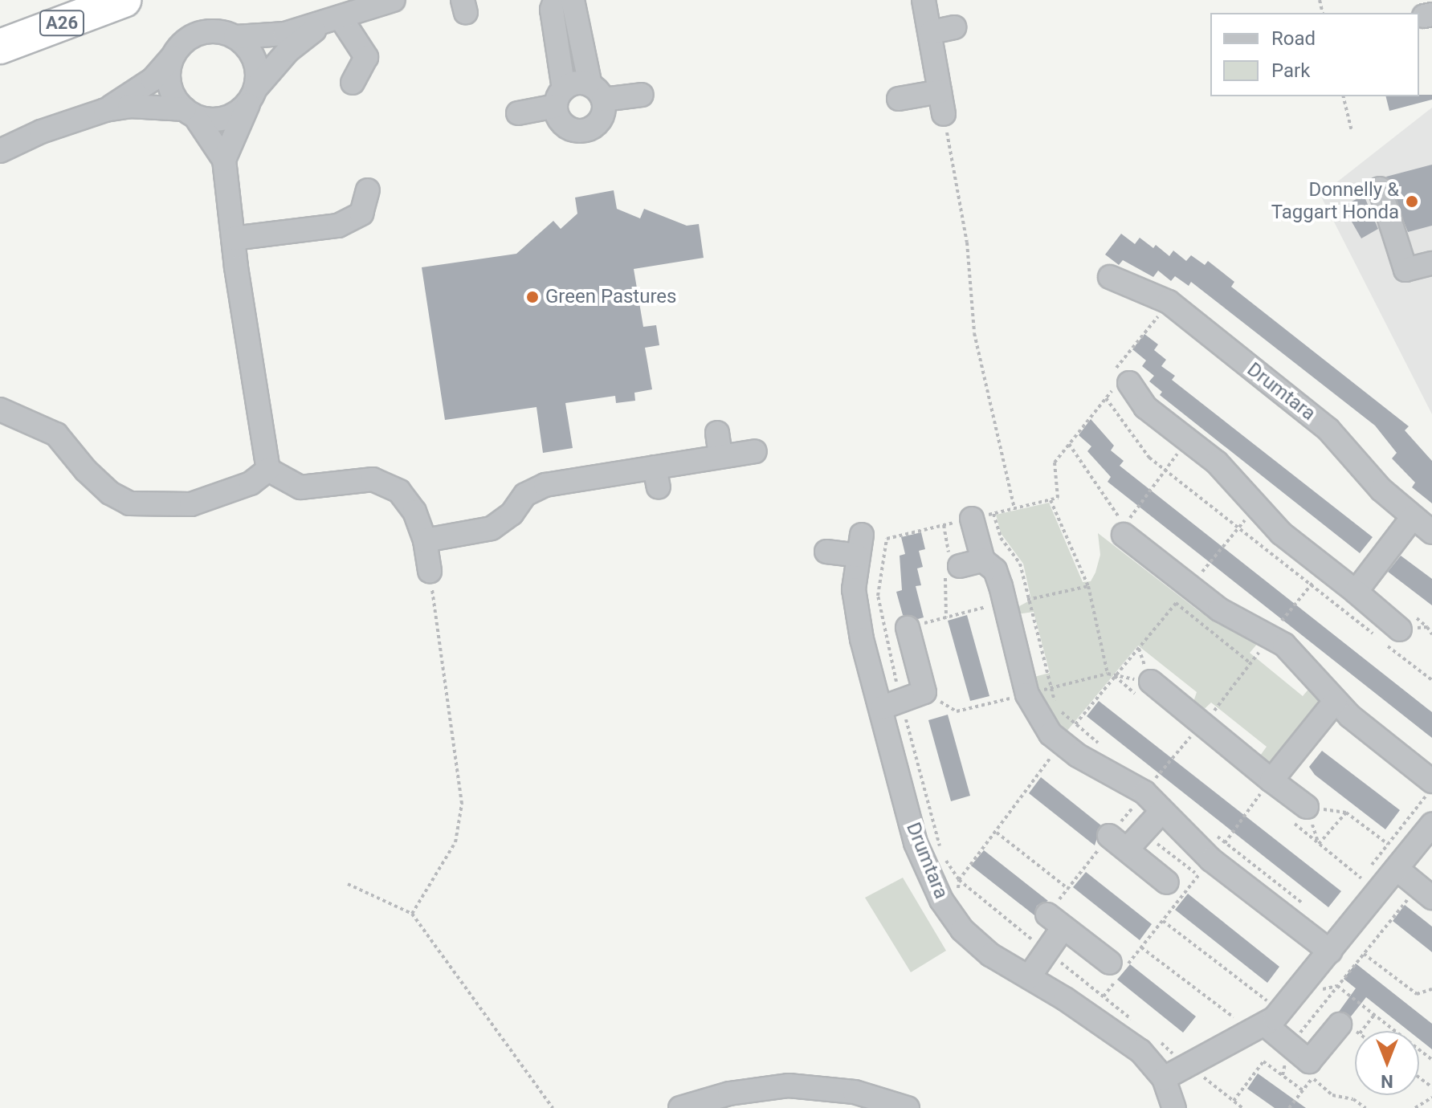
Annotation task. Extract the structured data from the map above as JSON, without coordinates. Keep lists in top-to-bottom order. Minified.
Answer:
{"streets":{"highway":["A26"],"street":["Drumtara"]},"places":["Donnelly & Taggart Honda","Green Pastures"],"legend":["Road","Park"],"north":"bottom"}
